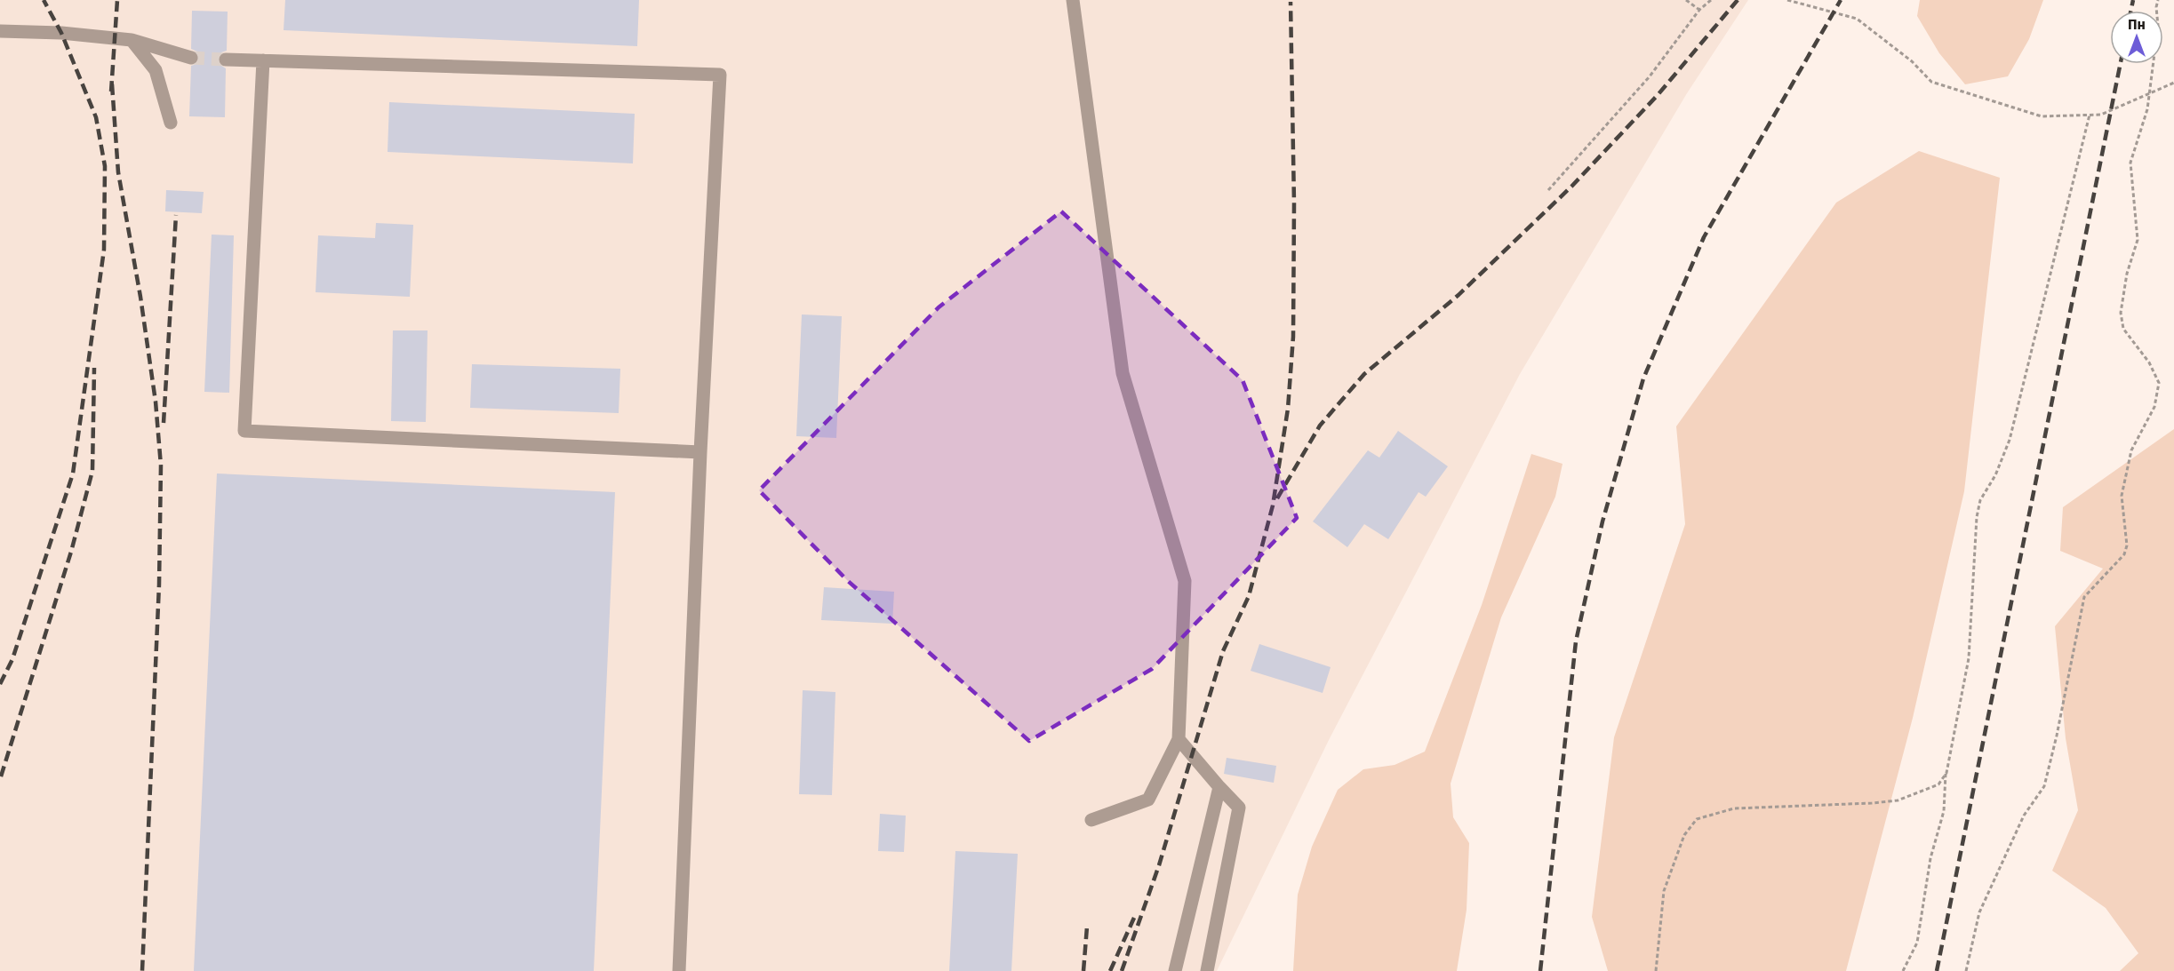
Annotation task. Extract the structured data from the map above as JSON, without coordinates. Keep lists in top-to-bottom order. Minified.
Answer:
{"north":"top"}
